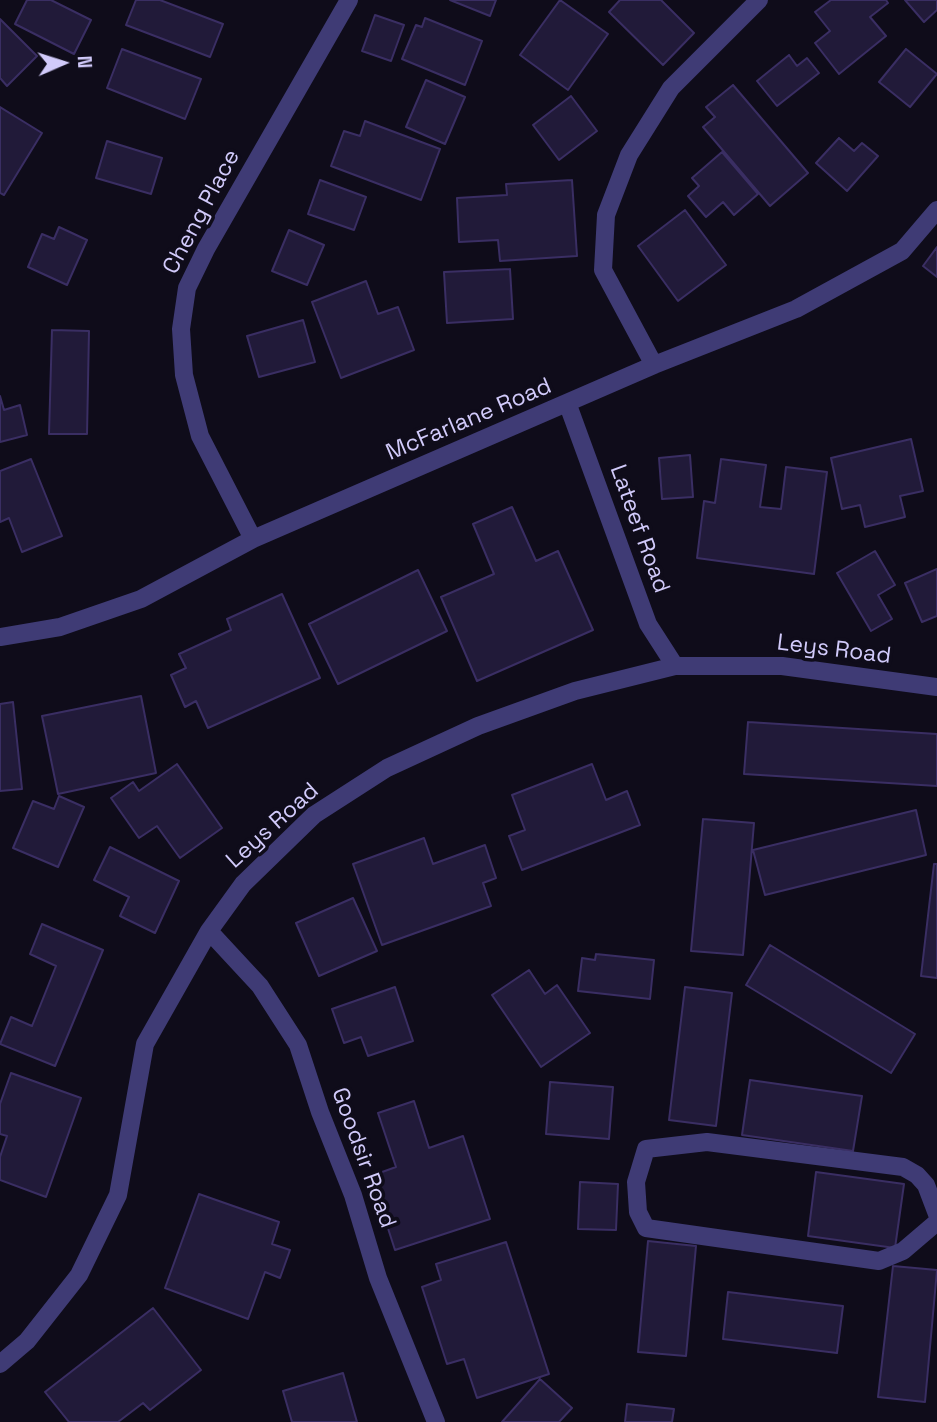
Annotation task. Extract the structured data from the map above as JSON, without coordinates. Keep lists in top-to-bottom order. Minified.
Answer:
{"streets":{"street":["Cheng Place","McFarlane Road","Lateef Road","Leys Road","Goodsir Road"]},"crossings":[["Cheng Place","McFarlane Road"],["McFarlane Road","Lateef Road"],["Lateef Road","Leys Road"],["Leys Road","Goodsir Road"]],"north":"right"}
